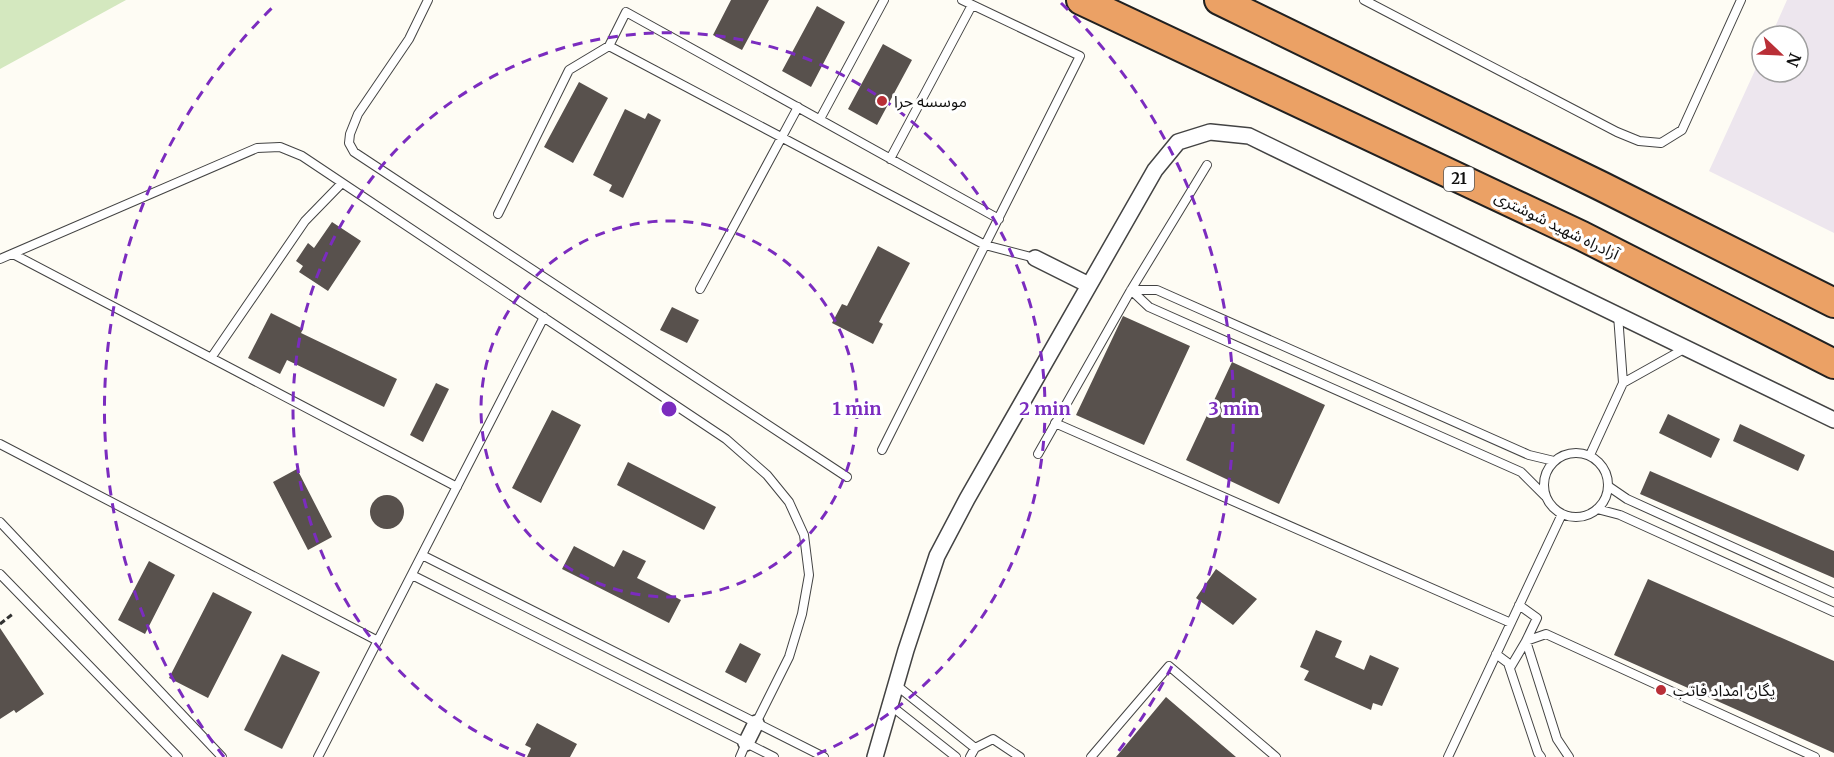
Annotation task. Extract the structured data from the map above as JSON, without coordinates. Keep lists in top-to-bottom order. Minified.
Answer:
{"streets":{"highway":["21","آزادراه شهید شوشتری"]},"places":["موسسه حرا","یگان امداد فاتب"],"north":"bottom right","rings":["1 min","2 min","3 min"]}
